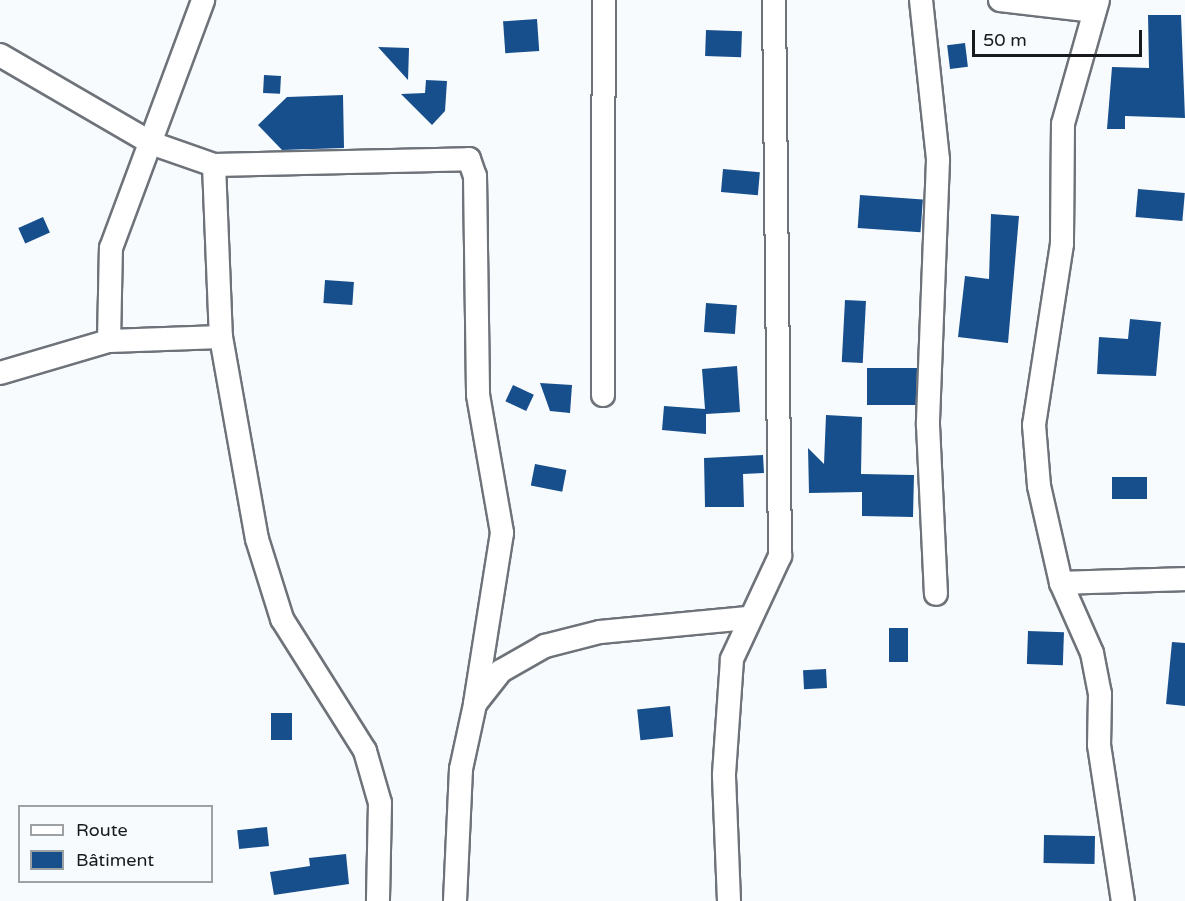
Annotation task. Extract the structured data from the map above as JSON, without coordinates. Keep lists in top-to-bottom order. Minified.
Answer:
{"legend":["Route","Bâtiment"],"scale_bar":"50 m"}
